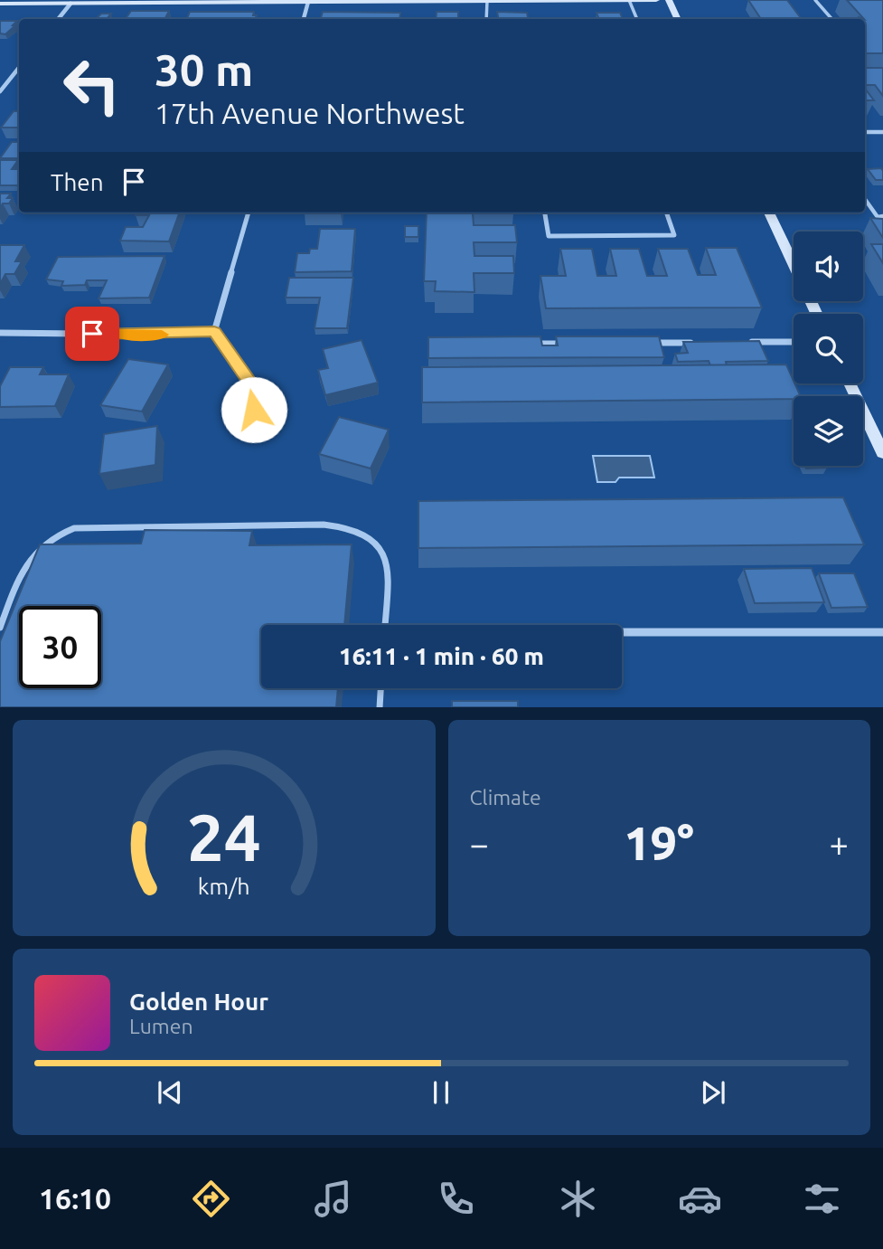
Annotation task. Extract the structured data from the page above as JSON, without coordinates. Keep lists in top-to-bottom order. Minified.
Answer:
{"page":{"turn":["30 m","17th Avenue Northwest"],"then":"Then","limit":"30","trip":"16:11 · 1 min · 60 m","tile":"Climate","heat":["−","19°","+"],"song":["Golden Hour","Lumen"],"tabs":"16:10","gauge":["24","km/h"]}}
